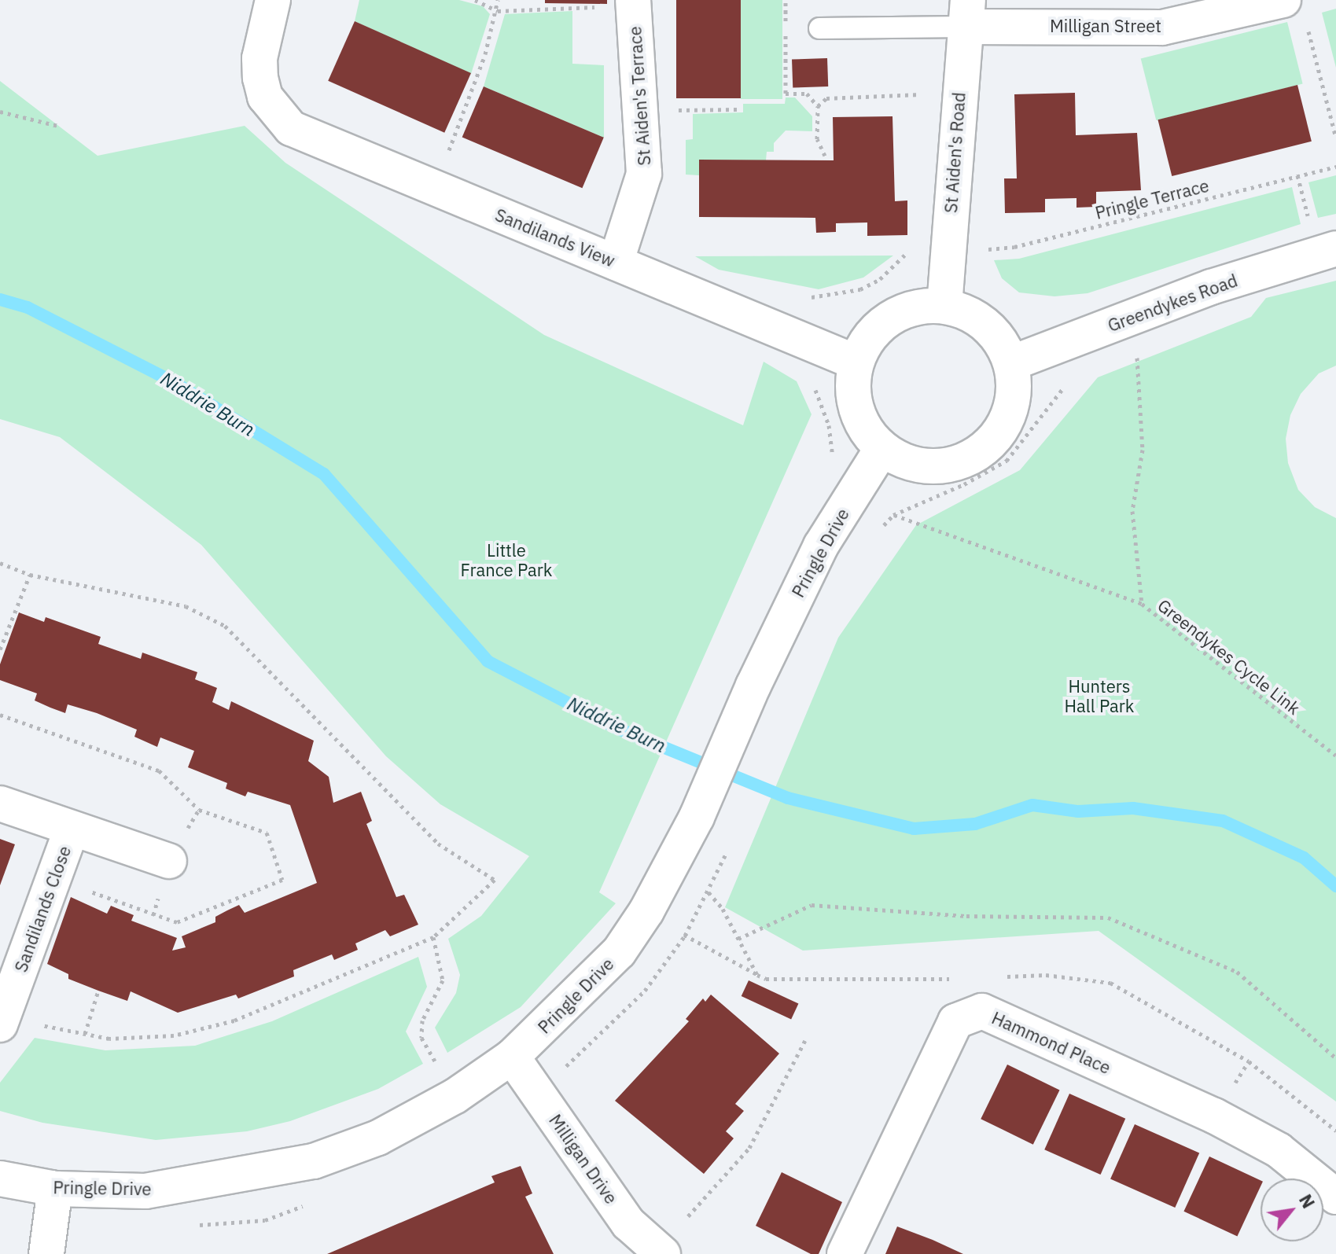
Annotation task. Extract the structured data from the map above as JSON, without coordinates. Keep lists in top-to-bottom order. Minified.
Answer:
{"streets":{"street":["Milligan Street","St Aiden's Terrace","St Aiden's Road","Sandilands View","Greendykes Road","Pringle Drive","Sandilands Close","Hammond Place","Milligan Drive"],"path":["Pringle Terrace","Greendykes Cycle Link"]},"crossings":[["Milligan Street","St Aiden's Road"],["St Aiden's Terrace","Sandilands View"],["St Aiden's Road","Sandilands View"],["St Aiden's Road","Greendykes Road"],["St Aiden's Road","Pringle Drive"],["Sandilands View","Greendykes Road"],["Sandilands View","Pringle Drive"],["Greendykes Road","Pringle Drive"],["Pringle Drive","Milligan Drive"]],"water":["Niddrie Burn"],"parks":["Little France Park","Hunters Hall Park"],"north":"top right"}
